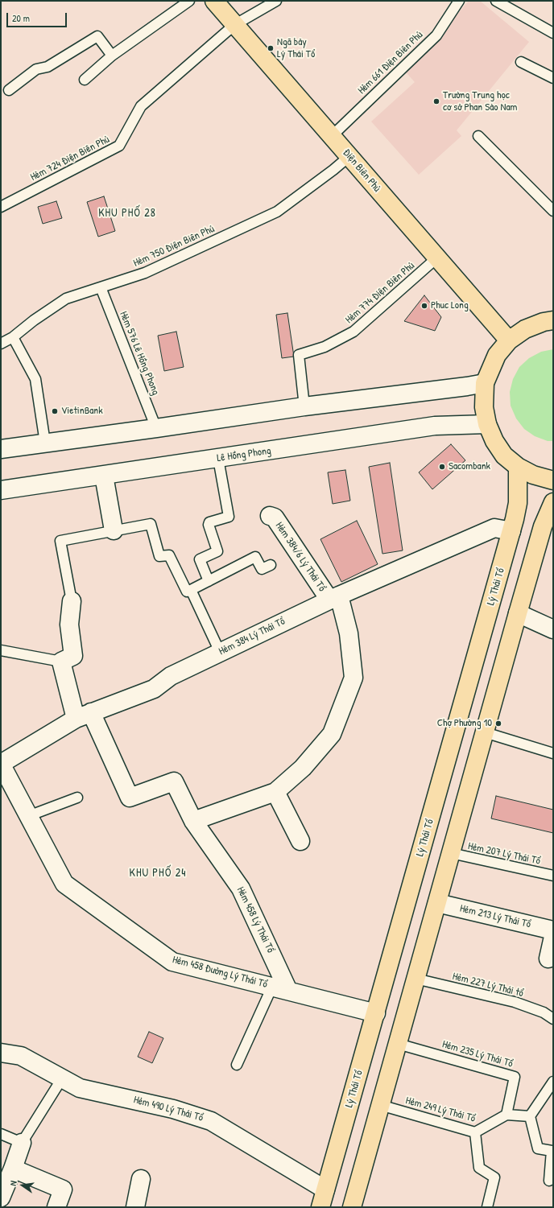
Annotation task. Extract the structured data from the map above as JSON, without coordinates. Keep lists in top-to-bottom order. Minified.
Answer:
{"streets":{"main road":["Điện Biên Phủ","Lý Thái Tổ"],"street":["Lê Hồng Phong","Hẻm 384/6 Lý Thái Tổ","Hẻm 384 Lý Thái Tổ","Hẻm 213 Lý Thái Tổ","Hẻm 458 Lý Thái Tổ","Hẻm 458 Đường Lý Thái Tổ","Hẻm 490 Lý Thái Tổ"],"lane":["Hẻm 661 Điện Biên Phủ","Hẻm 724 Điện Biên Phủ","Hẻm 750 Điện Biên Phủ","Hẻm 774 Điện Biên Phủ","Hẻm 576 Lê Hồng Phong","Hẻm 207 Lý Thái Tổ","Hẻm 227 Lý Thái tổ","Hẻm 235 Lý Thái Tổ","Hẻm 249 Lý Thái Tổ"]},"crossings":[["Hẻm 661 Điện Biên Phủ","Điện Biên Phủ"],["Hẻm 724 Điện Biên Phủ","Điện Biên Phủ"],["Điện Biên Phủ","Hẻm 750 Điện Biên Phủ"],["Điện Biên Phủ","Hẻm 774 Điện Biên Phủ"],["Hẻm 750 Điện Biên Phủ","Hẻm 576 Lê Hồng Phong"],["Hẻm 384/6 Lý Thái Tổ","Hẻm 384 Lý Thái Tổ"],["Lý Thái Tổ","Hẻm 384 Lý Thái Tổ"],["Lý Thái Tổ","Hẻm 458 Đường Lý Thái Tổ"],["Lý Thái Tổ","Hẻm 490 Lý Thái Tổ"],["Hẻm 384 Lý Thái Tổ","Hẻm 458 Lý Thái Tổ"],["Hẻm 384 Lý Thái Tổ","Hẻm 458 Đường Lý Thái Tổ"],["Hẻm 458 Lý Thái Tổ","Hẻm 458 Đường Lý Thái Tổ"],["Hẻm 235 Lý Thái Tổ","Hẻm 249 Lý Thái Tổ"]],"districts":["KHU PHỐ 28","KHU PHỐ 24"],"places":["Ngã bảy Lý Thái Tổ","Trường Trung học cơ sở Phan Sào Nam","Phuc Long","VietinBank","Sacombank","Chợ Phường 10"],"scale_bar":"20 m","north":"left"}
